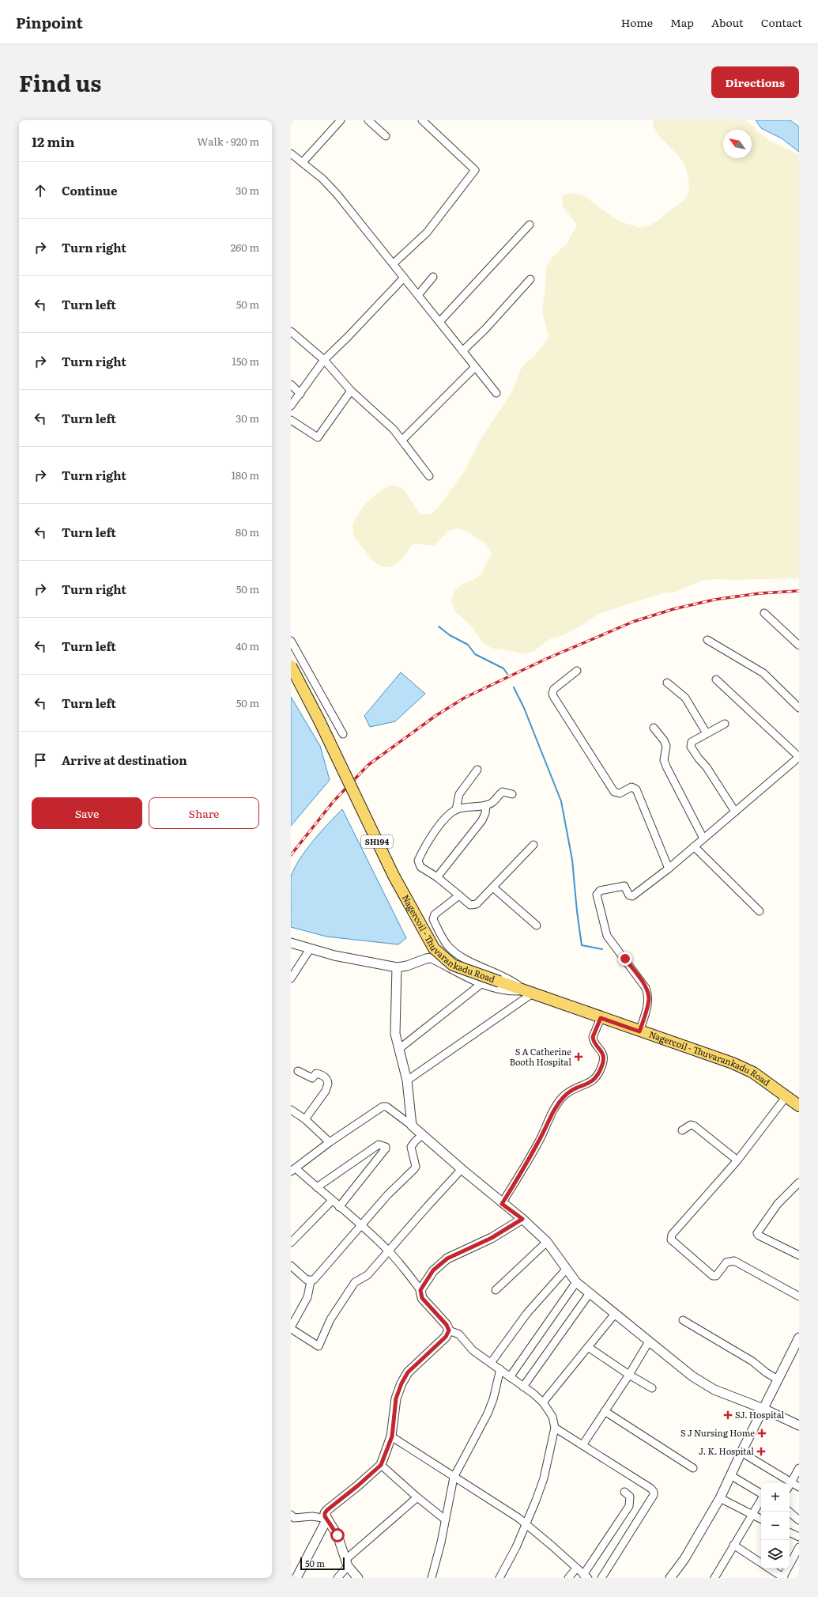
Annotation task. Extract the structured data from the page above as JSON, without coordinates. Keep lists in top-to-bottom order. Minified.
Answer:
{"streets":{"main road":["SH194","Nagercoil - Thuvarankadu Road"]},"places":{"health":["S A Catherine Booth Hospital","SJ. Hospital","S J Nursing Home","J. K. Hospital"]},"scale_bar":"50 m","north":"top left","page":{"header":"Pinpoint","nav":["Home","Map","About","Contact"],"title":"Find us","buttons":["Directions",["Save","Share"]],"heading":["12 min","Walk · 920 m"],"list":[["Continue","30 m"],["Turn right","260 m"],["Turn left","50 m"],["Turn right","150 m"],["Turn left","30 m"],["Turn right","180 m"],["Turn left","80 m"],["Turn right","50 m"],["Turn left","40 m"],["Turn left","50 m"],"Arrive at destination"],"map_buttons":["+","−"],"scale":"50 m"}}
